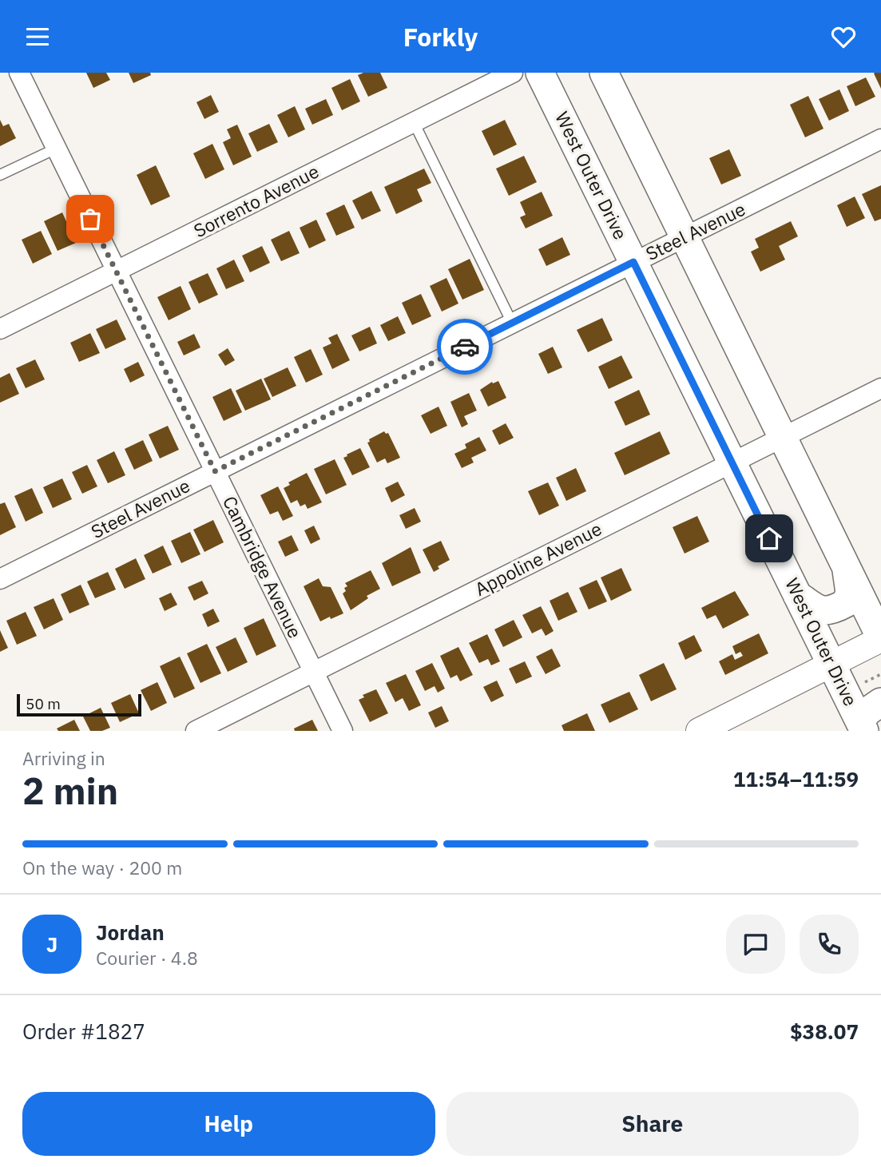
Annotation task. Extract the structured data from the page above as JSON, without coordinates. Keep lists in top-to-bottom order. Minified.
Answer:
{"streets":{"main road":["West Outer Drive"],"street":["Sorrento Avenue","Steel Avenue","Appoline Avenue","Cambridge Avenue"]},"crossings":[["West Outer Drive","Steel Avenue"],["West Outer Drive","Appoline Avenue"],["Sorrento Avenue","Cambridge Avenue"],["Steel Avenue","Cambridge Avenue"],["Appoline Avenue","Cambridge Avenue"]],"scale_bar":"50 m","page":{"header":"Forkly","scale":"50 m","heading":["2 min","Arriving in","11:54–11:59"],"panel":["Jordan","Courier · 4.8","Order #1827","$38.07"],"bar":"On the way · 200 m","round":"J","buttons":["Help","Share"]}}
